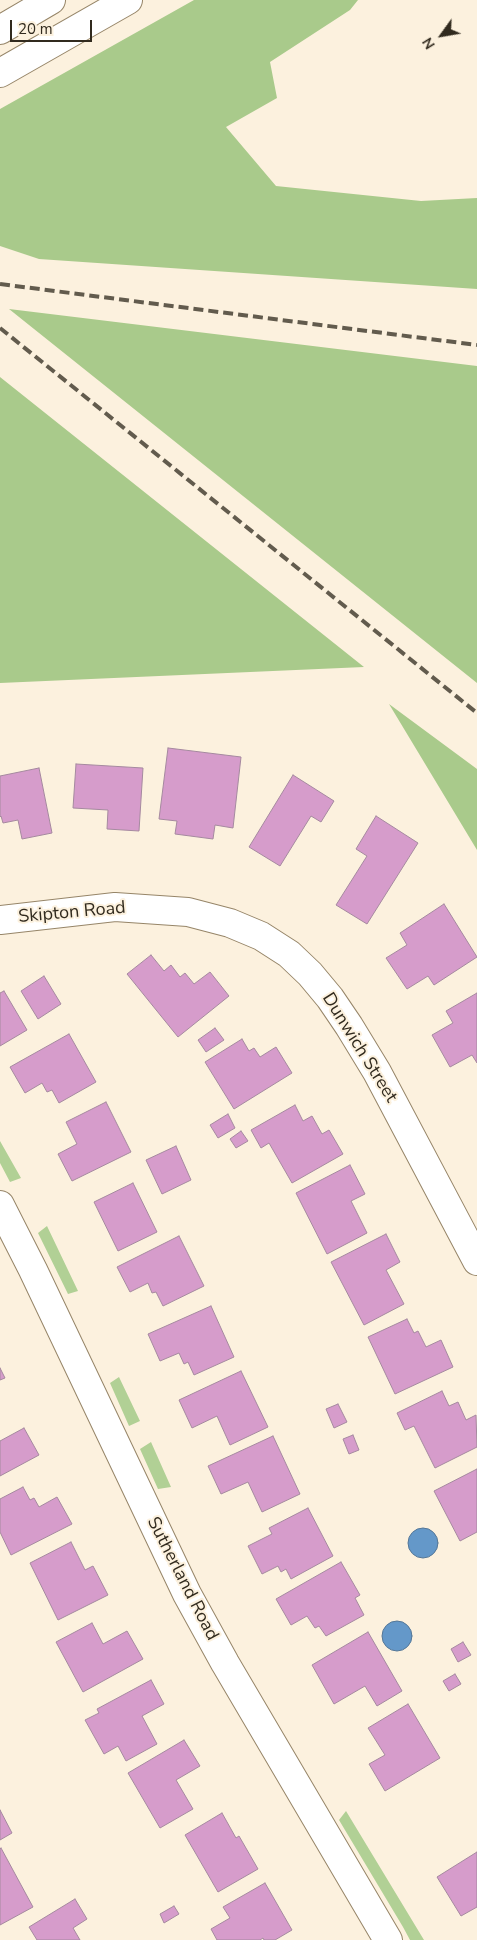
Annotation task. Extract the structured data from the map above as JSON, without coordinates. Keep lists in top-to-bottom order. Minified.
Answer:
{"streets":{"street":["Skipton Road","Dunwich Street","Sutherland Road"]},"crossings":[["Skipton Road","Dunwich Street"]],"scale_bar":"20 m","north":"bottom left"}
